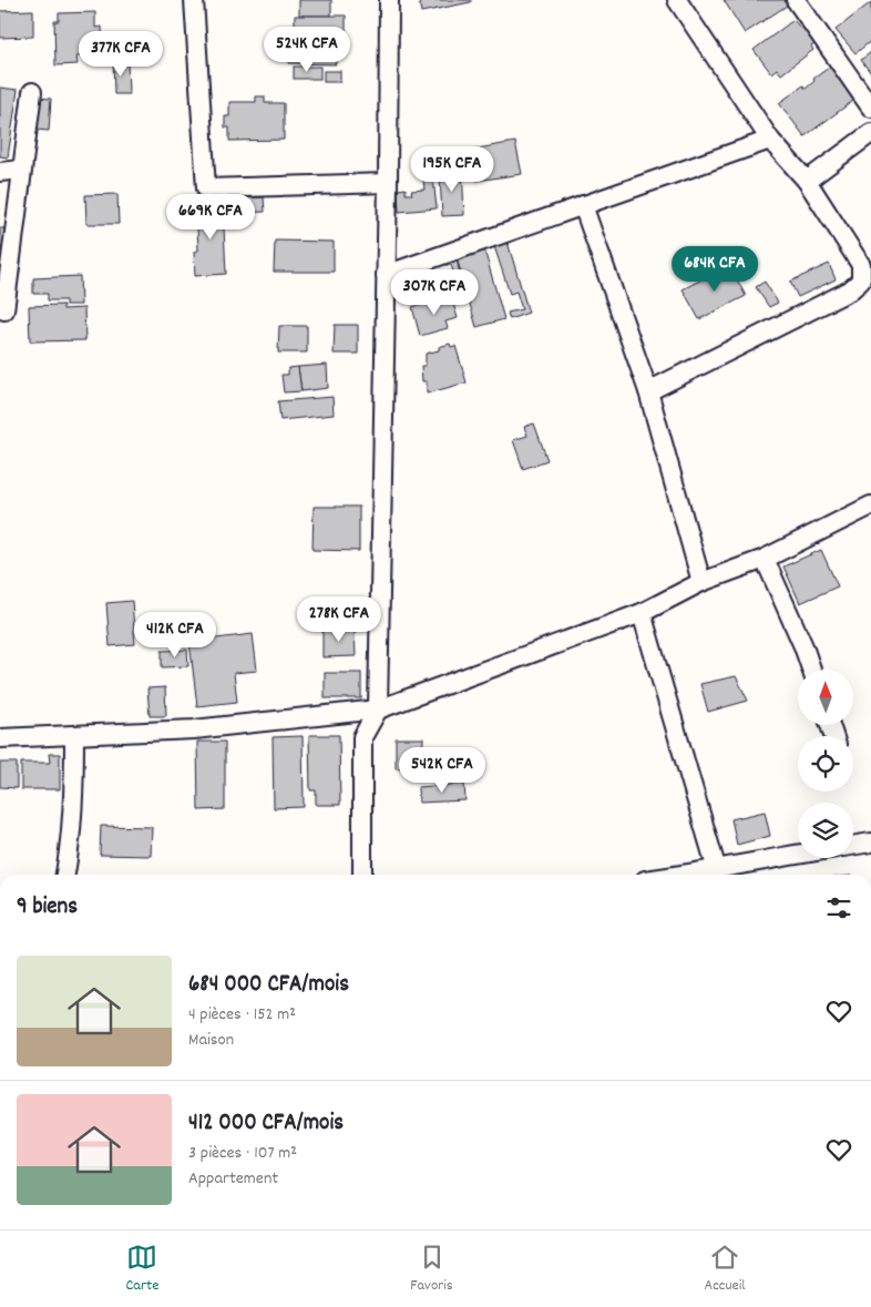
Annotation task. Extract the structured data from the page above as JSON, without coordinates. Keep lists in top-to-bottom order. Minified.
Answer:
{"north":"top","page":{"price":["524K CFA","377K CFA","195K CFA","669K CFA","684K CFA","307K CFA","278K CFA","412K CFA","542K CFA"],"heading":"9 biens","list":[{"name":"684 000 CFA/mois","note":"4 pièces · 152 m² · Maison"},{"name":"412 000 CFA/mois","note":"3 pièces · 107 m² · Appartement"}],"tabs":["Carte","Favoris","Accueil"]}}
